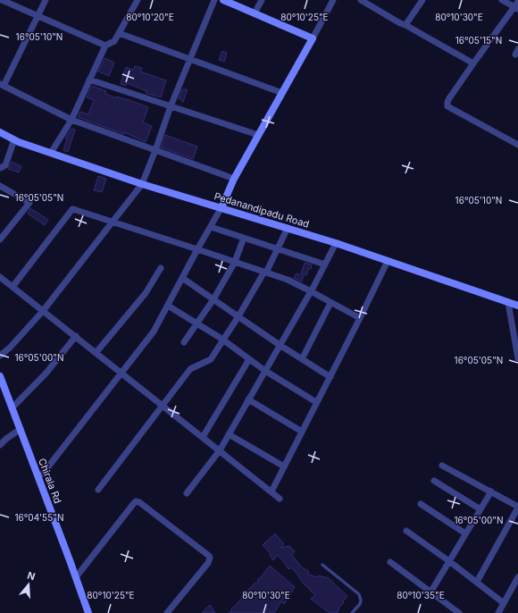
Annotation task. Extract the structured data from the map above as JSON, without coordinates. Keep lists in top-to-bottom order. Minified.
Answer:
{"streets":{"main road":["Pedanandipadu Road","Chirala Rd"]},"north":"top","coordinates":["80°10'20\"E","80°10'25\"E","80°10'30\"E","16°05'10\"N","16°05'15\"N","16°05'05\"N","16°05'00\"N","16°04'55\"N","80°10'35\"E"]}
